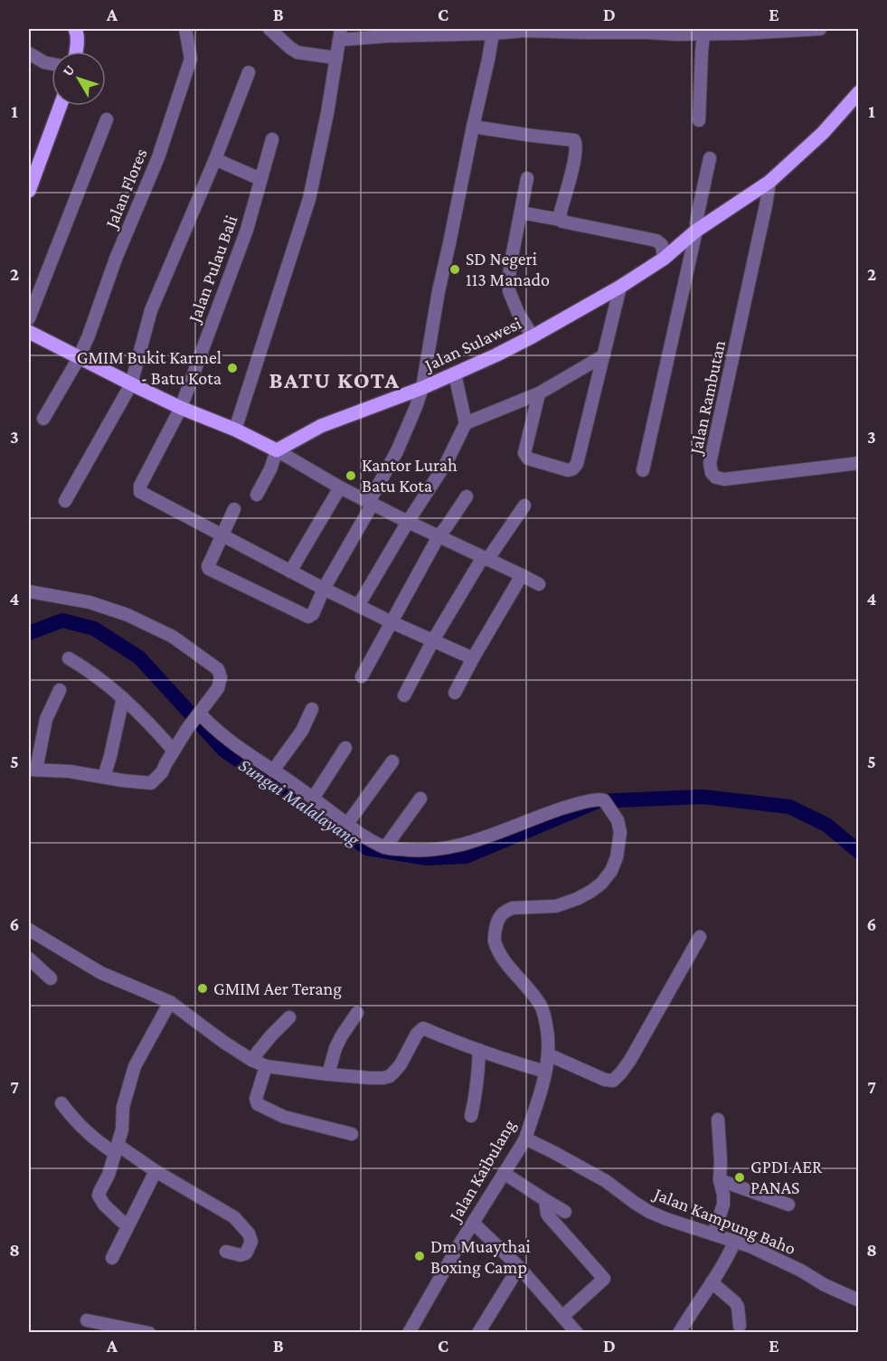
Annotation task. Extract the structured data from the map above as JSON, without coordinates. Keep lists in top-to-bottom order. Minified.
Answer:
{"streets":{"main road":["Jalan Sulawesi"],"street":["Jalan Flores","Jalan Pulau Bali","Jalan Rambutan","Jalan Kaibulang","Jalan Kampung Baho"]},"crossings":[["Jalan Sulawesi","Jalan Rambutan"],["Jalan Kaibulang","Jalan Kampung Baho"]],"districts":["BATU KOTA"],"water":["Sungai Malalayang"],"places":["SD Negeri 113 Manado","GMIM Bukit Karmel - Batu Kota","Kantor Lurah Batu Kota","GMIM Aer Terang","GPDI AER PANAS","Dm Muaythai Boxing Camp"],"north":"top left","grid":{"columns":["A","B","C","D","E"],"rows":["1","2","3","4","5","6","7","8"]}}
